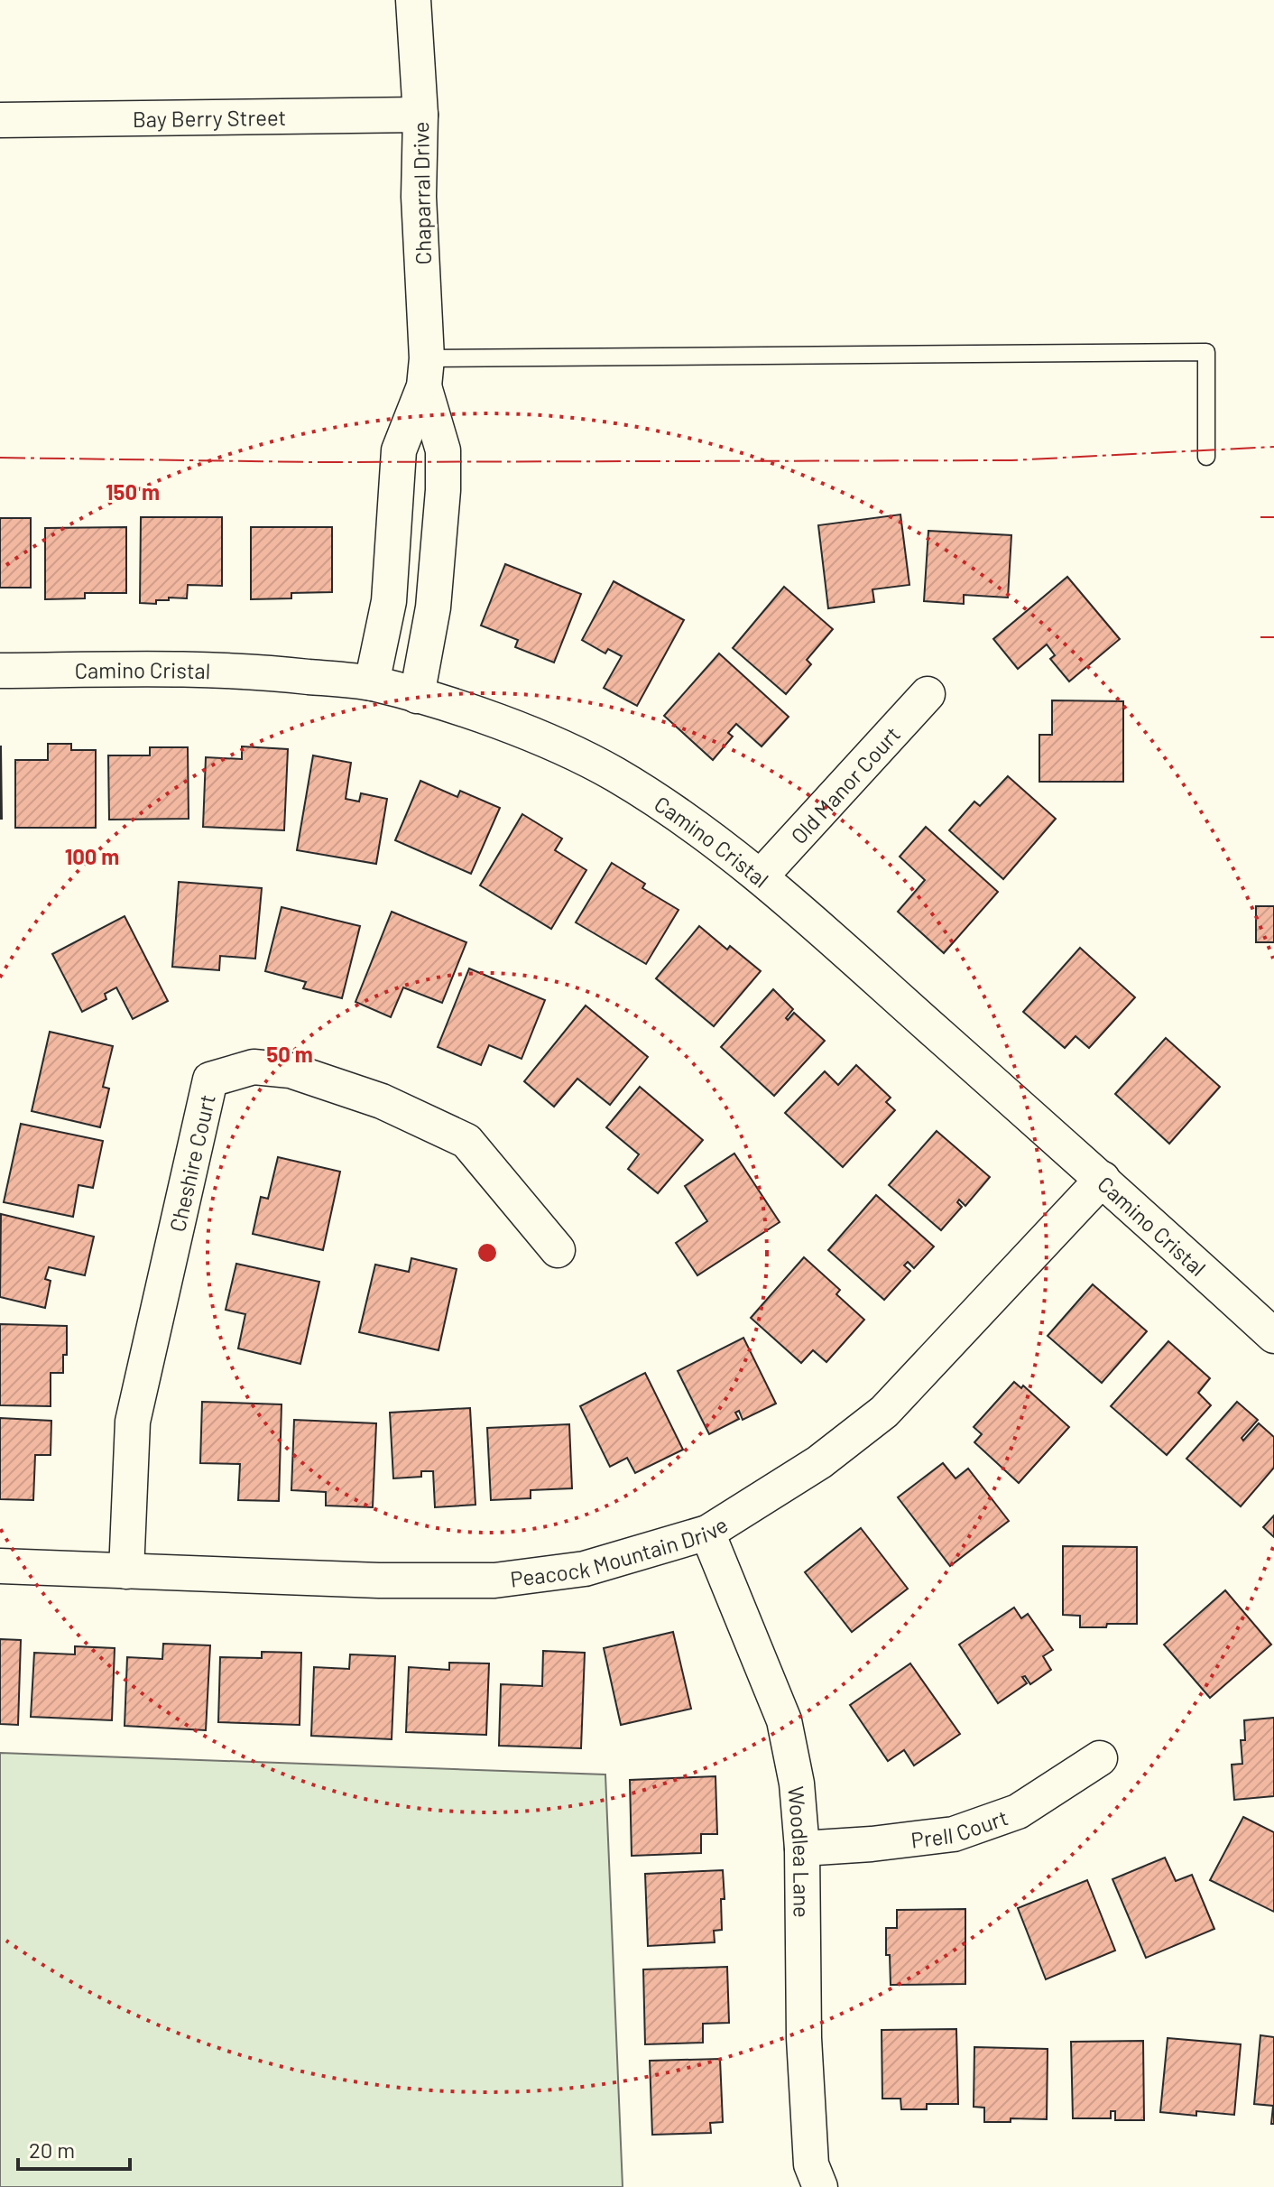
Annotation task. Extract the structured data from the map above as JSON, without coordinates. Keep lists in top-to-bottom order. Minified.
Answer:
{"streets":{"street":["Bay Berry Street","Chaparral Drive","Camino Cristal","Old Manor Court","Cheshire Court","Peacock Mountain Drive","Prell Court","Woodlea Lane"]},"crossings":[["Bay Berry Street","Chaparral Drive"],["Chaparral Drive","Camino Cristal"],["Camino Cristal","Old Manor Court"],["Camino Cristal","Peacock Mountain Drive"],["Cheshire Court","Peacock Mountain Drive"],["Peacock Mountain Drive","Woodlea Lane"],["Prell Court","Woodlea Lane"]],"scale_bar":"20 m","rings":["150 m","100 m","50 m"]}
